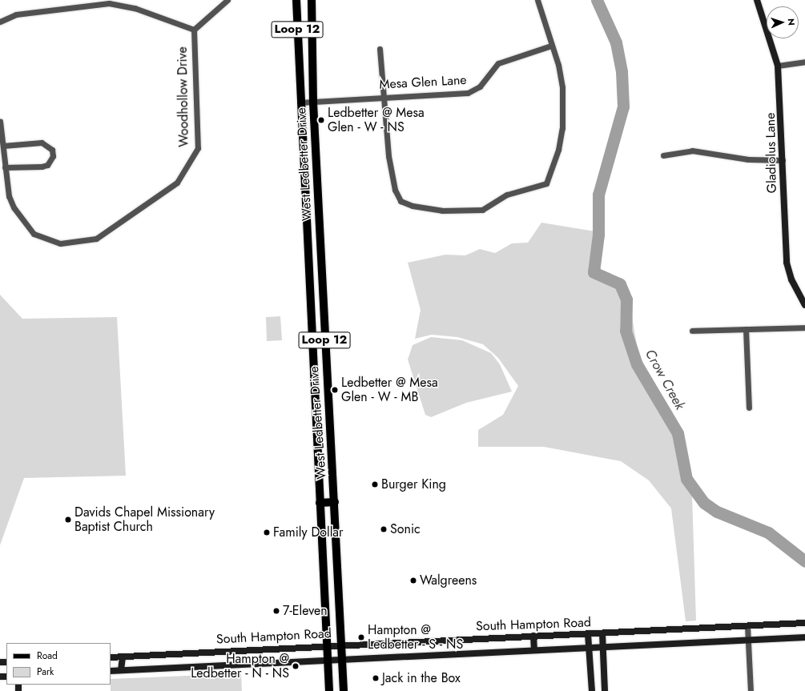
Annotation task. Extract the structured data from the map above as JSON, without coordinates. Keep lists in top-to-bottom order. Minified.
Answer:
{"streets":{"main road":["Loop 12","Gladiolus Lane","West Ledbetter Drive","South Hampton Road"],"street":["Mesa Glen Lane","Woodhollow Drive"]},"crossings":[["Mesa Glen Lane","West Ledbetter Drive"],["West Ledbetter Drive","South Hampton Road"]],"water":["Crow Creek"],"places":["Ledbetter @ Mesa Glen - W - NS","Ledbetter @ Mesa Glen - W - MB","Burger King","Davids Chapel Missionary Baptist Church","Sonic","Family Dollar","Walgreens","7-Eleven","Hampton @ Ledbetter - S - NS","Hampton @ Ledbetter - N - NS","Jack in the Box"],"legend":["Road","Park"],"north":"right"}
